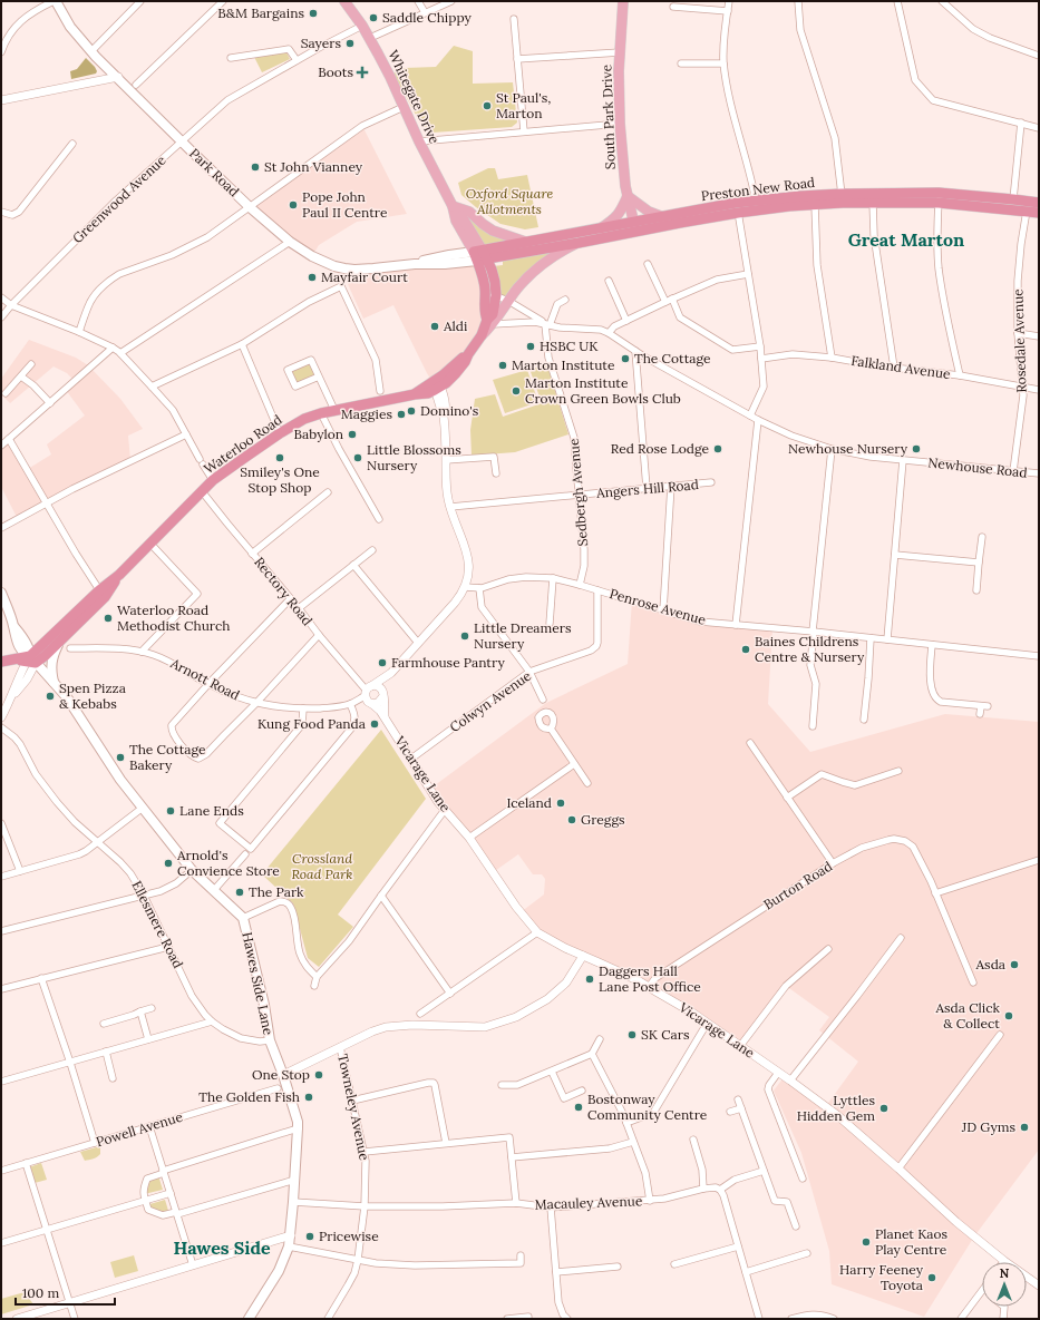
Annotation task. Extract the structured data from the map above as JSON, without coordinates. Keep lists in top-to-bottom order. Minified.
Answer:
{"streets":{"highway":["Preston New Road","Waterloo Road"],"main road":["Whitegate Drive","South Park Drive","Park Road","Hawes Side Lane"],"street":["Greenwood Avenue","Rosedale Avenue","Falkland Avenue","Newhouse Road","Angers Hill Road","Sedbergh Avenue","Rectory Road","Penrose Avenue","Arnott Road","Colwyn Avenue","Vicarage Lane","Burton Road","Ellesmere Road","Towneley Avenue","Powell Avenue","Macauley Avenue"]},"crossings":[["Whitegate Drive","Park Road"],["Whitegate Drive","Preston New Road"],["Whitegate Drive","Greenwood Avenue"],["South Park Drive","Preston New Road"],["Park Road","Preston New Road"],["Park Road","Greenwood Avenue"],["Preston New Road","Rosedale Avenue"],["Preston New Road","Newhouse Road"],["Rosedale Avenue","Falkland Avenue"],["Rosedale Avenue","Newhouse Road"],["Waterloo Road","Rectory Road"],["Waterloo Road","Vicarage Lane"],["Waterloo Road","Hawes Side Lane"],["Newhouse Road","Sedbergh Avenue"],["Angers Hill Road","Sedbergh Avenue"],["Angers Hill Road","Vicarage Lane"],["Sedbergh Avenue","Penrose Avenue"],["Rectory Road","Arnott Road"],["Rectory Road","Vicarage Lane"],["Penrose Avenue","Colwyn Avenue"],["Penrose Avenue","Vicarage Lane"],["Arnott Road","Vicarage Lane"],["Colwyn Avenue","Vicarage Lane"],["Vicarage Lane","Burton Road"],["Ellesmere Road","Hawes Side Lane"],["Hawes Side Lane","Macauley Avenue"],["Towneley Avenue","Macauley Avenue"]],"districts":["Great Marton","Hawes Side"],"parks":["Oxford Square Allotments","Crossland Road Park"],"places":{"other":["B&M Bargains","Saddle Chippy","Sayers","St Paul's, Marton","St John Vianney","Pope John Paul II Centre","Mayfair Court","Aldi","HSBC UK","The Cottage","Marton Institute","Marton Institute Crown Green Bowls Club","Domino's","Maggies","Babylon","Red Rose Lodge","Newhouse Nursery","Smiley's One Stop Shop","Little Blossoms Nursery","Waterloo Road Methodist Church","Little Dreamers Nursery","Baines Childrens Centre & Nursery","Farmhouse Pantry","Spen Pizza & Kebabs","Kung Food Panda","The Cottage Bakery","Iceland","Lane Ends","Greggs","Arnold's Convience Store","The Park","Asda","Daggers Hall Lane Post Office","Asda Click & Collect","SK Cars","One Stop","The Golden Fish","Bostonway Community Centre","Lyttles Hidden Gem","JD Gyms","Pricewise","Planet Kaos Play Centre","Harry Feeney Toyota"],"health":["Boots"]},"scale_bar":"100 m","north":"top"}
